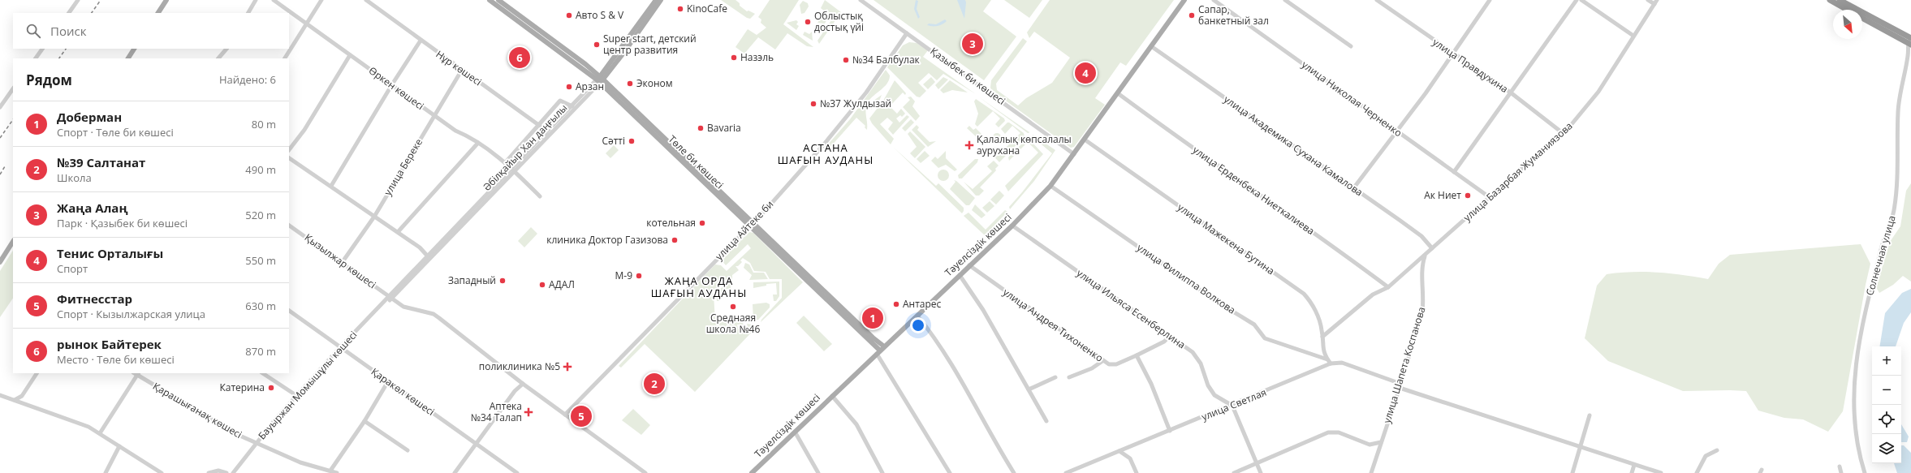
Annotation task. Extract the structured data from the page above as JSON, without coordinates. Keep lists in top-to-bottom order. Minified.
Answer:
{"streets":{"main road":["Әбілқайыр Хан даңғылы","Төле би көшесі","Тәуелсіздік көшесі"],"street":["улица Правдухина","Нұр көшесі","Қазыбек би көшесі","Өркен көшесі","улица Николая Черненко","улица Академика Сухана Камалова","улица Береке","улица Базарбая Жуманиязова","улица Ерденбека Ниеткалиева","улица Айтеке би","улица Мажекена Бутина","Солнечная улица","Қызылжар көшесі","улица Филиппа Волкова","улица Ильяса Есенберлина","улица Андрея Тихоненко","улица Шапета Коспанова","Бауыржан Момышұлы көшесі","Қаракөл көшесі","улица Светлая","Қарашығанақ көшесі"]},"crossings":[["улица Правдухина","улица Базарбая Жуманиязова"],["Нұр көшесі","Әбілқайыр Хан даңғылы"],["Нұр көшесі","улица Береке"],["Қазыбек би көшесі","улица Айтеке би"],["Қазыбек би көшесі","Тәуелсіздік көшесі"],["Өркен көшесі","Әбілқайыр Хан даңғылы"],["Өркен көшесі","улица Береке"],["улица Николая Черненко","улица Базарбая Жуманиязова"],["улица Академика Сухана Камалова","улица Базарбая Жуманиязова"],["улица Академика Сухана Камалова","Тәуелсіздік көшесі"],["Әбілқайыр Хан даңғылы","Төле би көшесі"],["Әбілқайыр Хан даңғылы","Қызылжар көшесі"],["Әбілқайыр Хан даңғылы","Бауыржан Момышұлы көшесі"],["Төле би көшесі","улица Айтеке би"],["Төле би көшесі","Тәуелсіздік көшесі"],["улица Береке","Қызылжар көшесі"],["улица Базарбая Жуманиязова","улица Шапета Коспанова"],["улица Ерденбека Ниеткалиева","Тәуелсіздік көшесі"],["улица Айтеке би","Қызылжар көшесі"],["улица Мажекена Бутина","Тәуелсіздік көшесі"],["улица Мажекена Бутина","улица Филиппа Волкова"],["улица Мажекена Бутина","улица Светлая"],["Тәуелсіздік көшесі","улица Филиппа Волкова"],["Тәуелсіздік көшесі","улица Ильяса Есенберлина"],["Тәуелсіздік көшесі","улица Андрея Тихоненко"],["Қызылжар көшесі","Бауыржан Момышұлы көшесі"],["улица Ильяса Есенберлина","улица Андрея Тихоненко"],["улица Ильяса Есенберлина","улица Светлая"],["улица Шапета Коспанова","улица Светлая"],["Бауыржан Момышұлы көшесі","Қаракөл көшесі"],["Бауыржан Момышұлы көшесі","Қарашығанақ көшесі"]],"districts":["АСТАНА ШАҒЫН АУДАНЫ","ЖАҢА ОРДА ШАҒЫН АУДАНЫ"],"places":{"other":["KinoCafe","Авто S & V","Сапар, банкетный зал","Облыстық достық үйі","Super start, детский центр развития","Назэль","№34 Балбулак","Эконом","Арзан","№37 Жулдызай","Bavaria","Cәтті","Ак Ниет","котельная","клиника Доктор Газизова","M-9","Западный","АДАЛ","Антарес","Среднаяя школа №46","Катерина"],"health":["Қалалық көпсалалы аурухана","поликлиника №5","Аптека №34 Талап"]},"north":"bottom right","page":{"search":"Поиск","pins":["3","6","4","1","2","5"],"heading":["Рядом","Найдено: 6"],"list":[{"mark":"1","name":"Доберман","note":"Спорт · Төле би көшесі","value":"80 m"},{"mark":"2","name":"№39 Салтанат","note":"Школа","value":"490 m"},{"mark":"3","name":"Жаңа Алаң","note":"Парк · Қазыбек би көшесі","value":"520 m"},{"mark":"4","name":"Тенис Орталығы","note":"Спорт","value":"550 m"},{"mark":"5","name":"Фитнесстар","note":"Спорт · Кызылжарская улица","value":"630 m"},{"mark":"6","name":"рынок Байтерек","note":"Место · Төле би көшесі","value":"870 m"}],"map_buttons":["+","−"]}}
